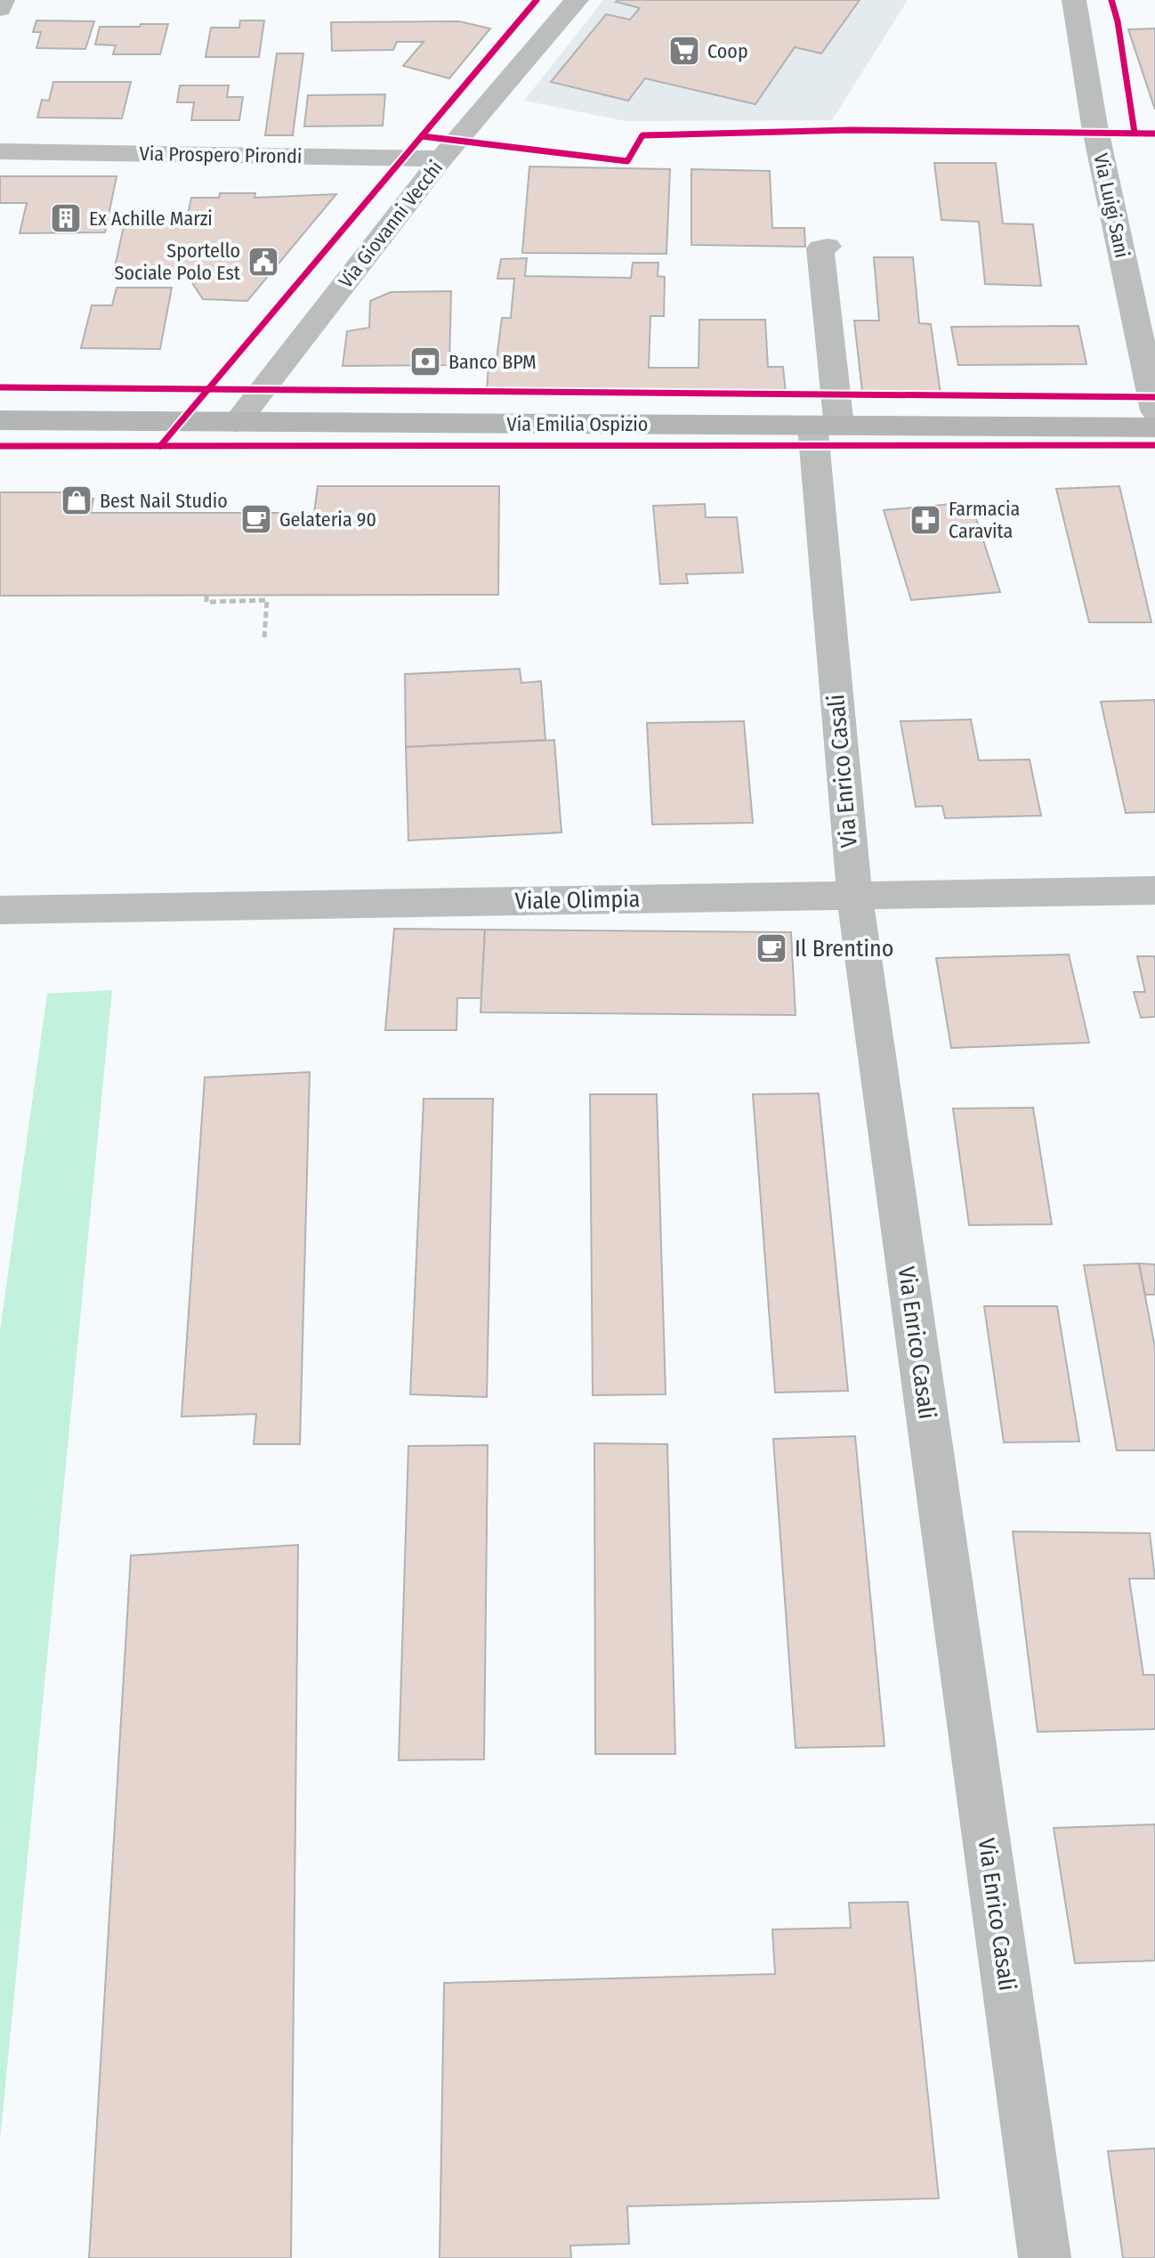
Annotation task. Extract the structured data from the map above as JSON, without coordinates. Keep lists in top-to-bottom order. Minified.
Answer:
{"streets":{"main road":["Via Emilia Ospizio"],"street":["Via Prospero Pirondi","Via Luigi Sani","Via Giovanni Vecchi","Via Enrico Casali","Viale Olimpia"]},"crossings":[["Via Prospero Pirondi","Via Giovanni Vecchi"],["Via Giovanni Vecchi","Via Emilia Ospizio"],["Via Emilia Ospizio","Via Enrico Casali"],["Via Enrico Casali","Viale Olimpia"]],"places":{"supermarket":["Coop"],"building":["Ex Achille Marzi"],"public building":["Sportello Sociale Polo Est"],"bank":["Banco BPM"],"shop":["Best Nail Studio"],"cafe":["Gelateria 90","Il Brentino"],"pharmacy":["Farmacia Caravita"]}}
